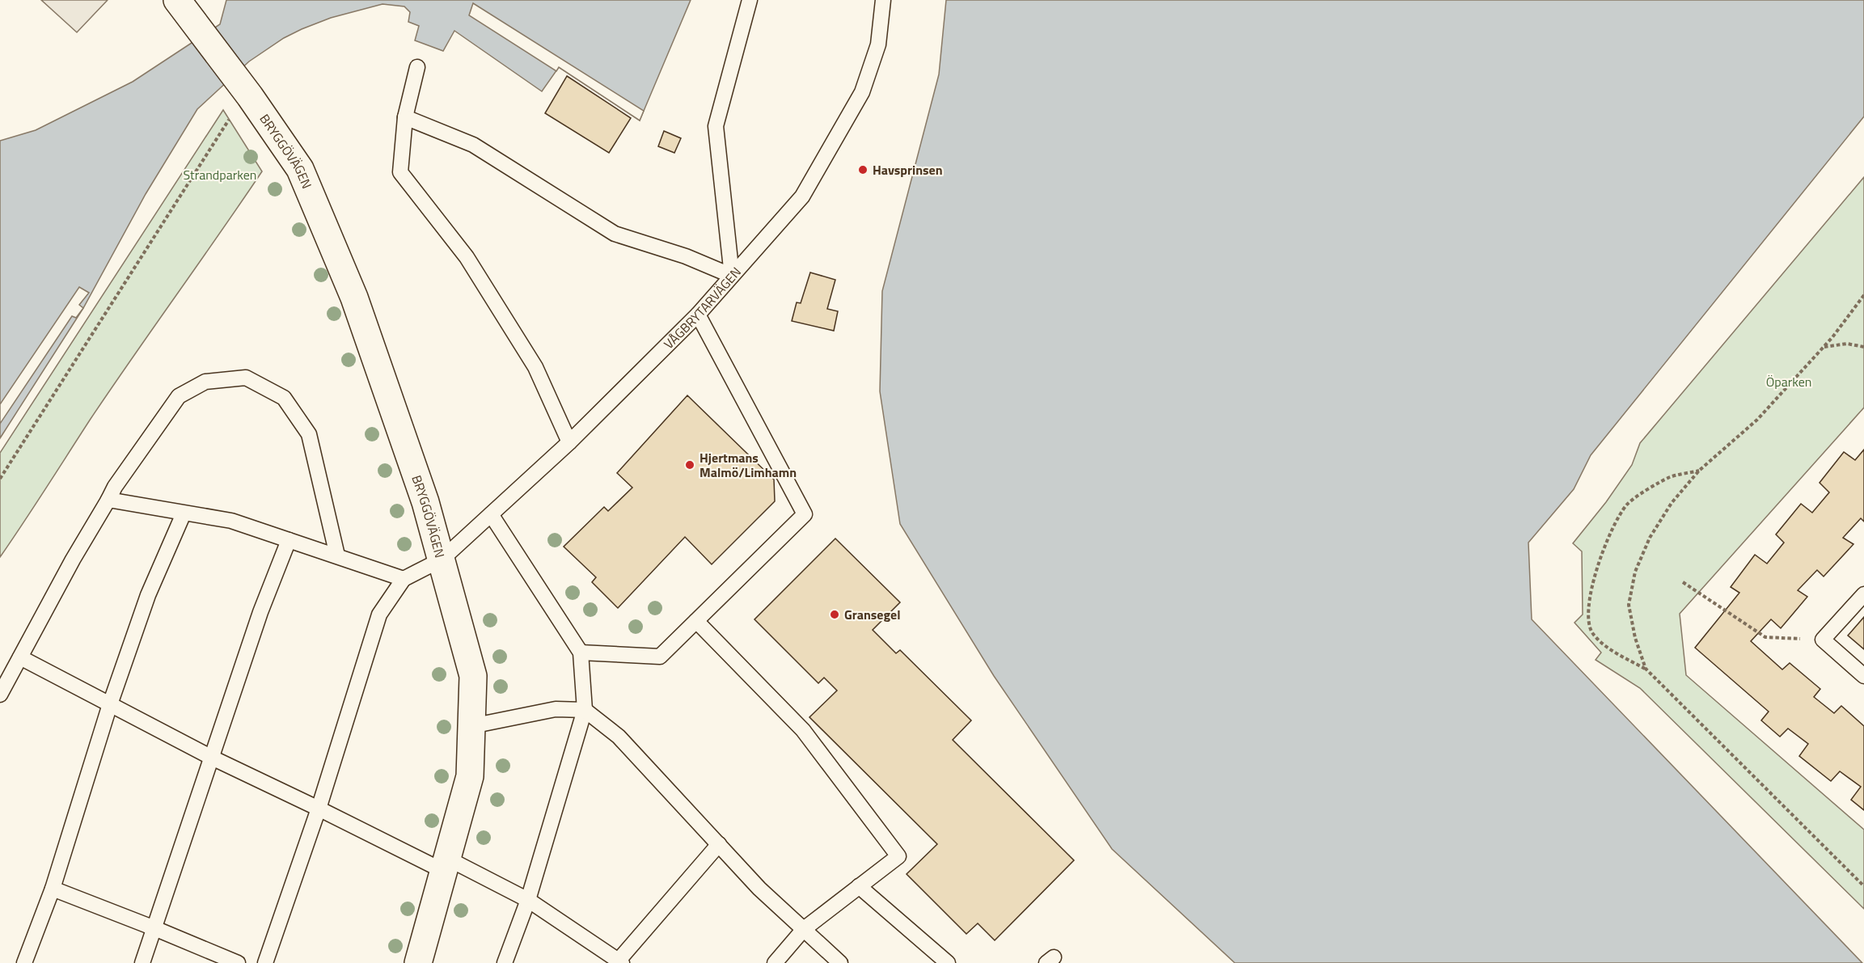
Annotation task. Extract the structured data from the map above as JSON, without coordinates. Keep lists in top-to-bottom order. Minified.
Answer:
{"streets":{"street":["BRYGGÖVÄGEN"],"lane":["VÅGBRYTARVÄGEN"]},"crossings":[["BRYGGÖVÄGEN","VÅGBRYTARVÄGEN"]],"parks":["Strandparken","Öparken"],"places":["Havsprinsen","Hjertmans Malmö/Limhamn","Gransegel"]}
